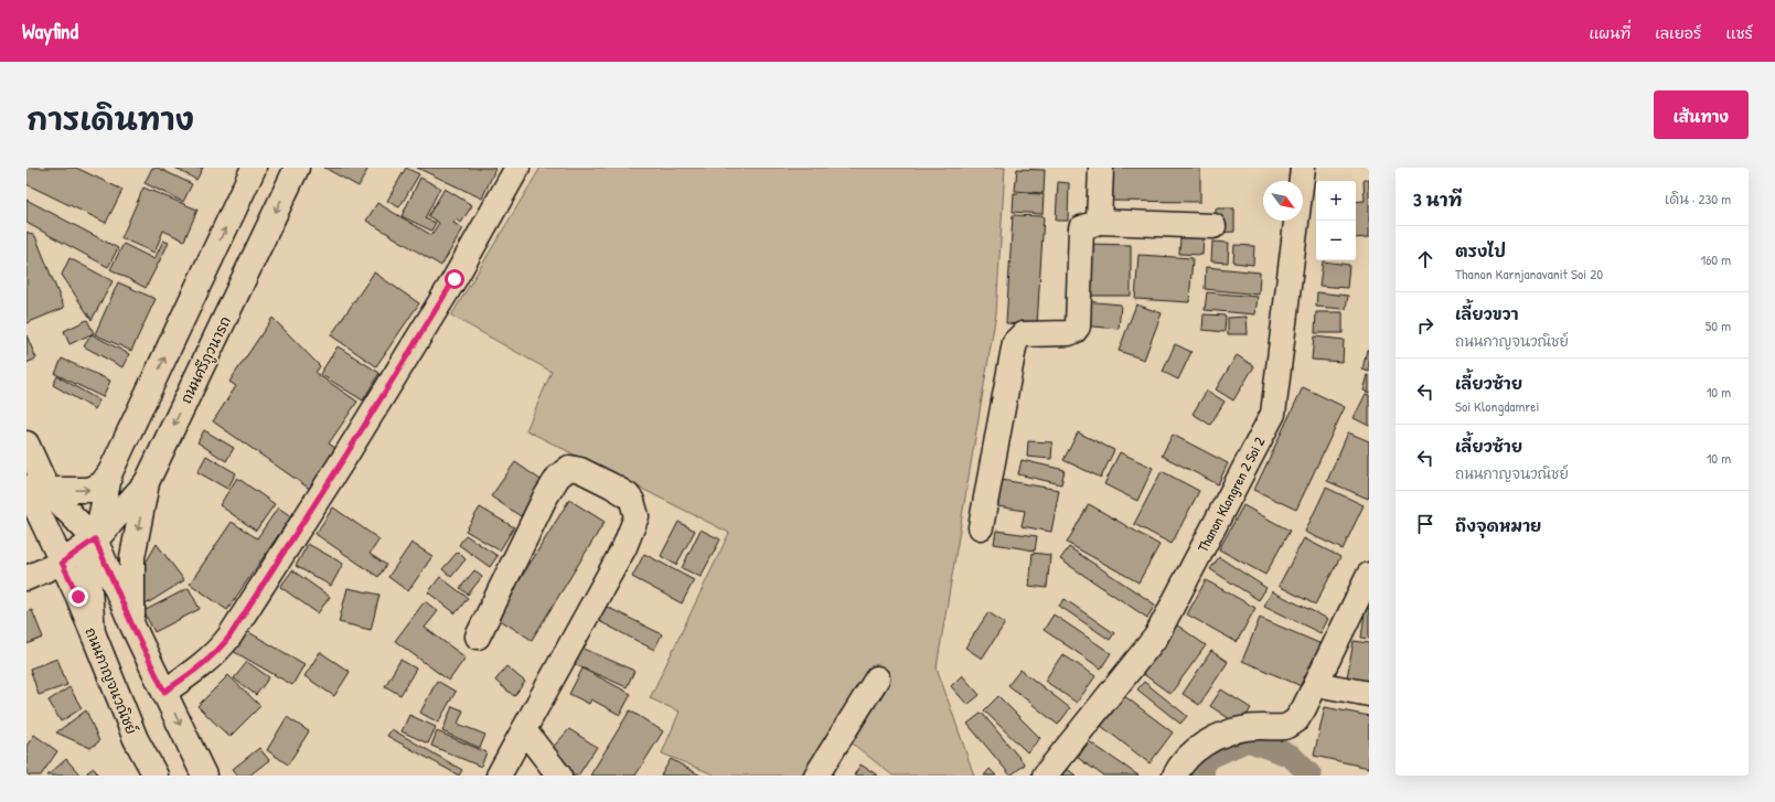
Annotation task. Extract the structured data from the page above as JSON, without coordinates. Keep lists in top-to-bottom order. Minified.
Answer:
{"streets":{"street":["ถนนศรีภูวนารถ","Thanon Klongren 2 Soi 2","ถนนกาญจนวณิชย์"]},"crossings":[["ถนนศรีภูวนารถ","ถนนกาญจนวณิชย์"]],"north":"bottom right","page":{"header":"Wayfind","nav":["แผนที่","เลเยอร์","แชร์"],"title":"การเดินทาง","buttons":"เส้นทาง","heading":["3 นาที","เดิน · 230 m"],"map_buttons":["+","−"],"list":[["ตรงไป","Thanon Karnjanavanit Soi 20","160 m"],["เลี้ยวขวา","ถนนกาญจนวณิชย์","50 m"],["เลี้ยวซ้าย","Soi Klongdamrei","10 m"],["เลี้ยวซ้าย","ถนนกาญจนวณิชย์","10 m"],"ถึงจุดหมาย"]}}
